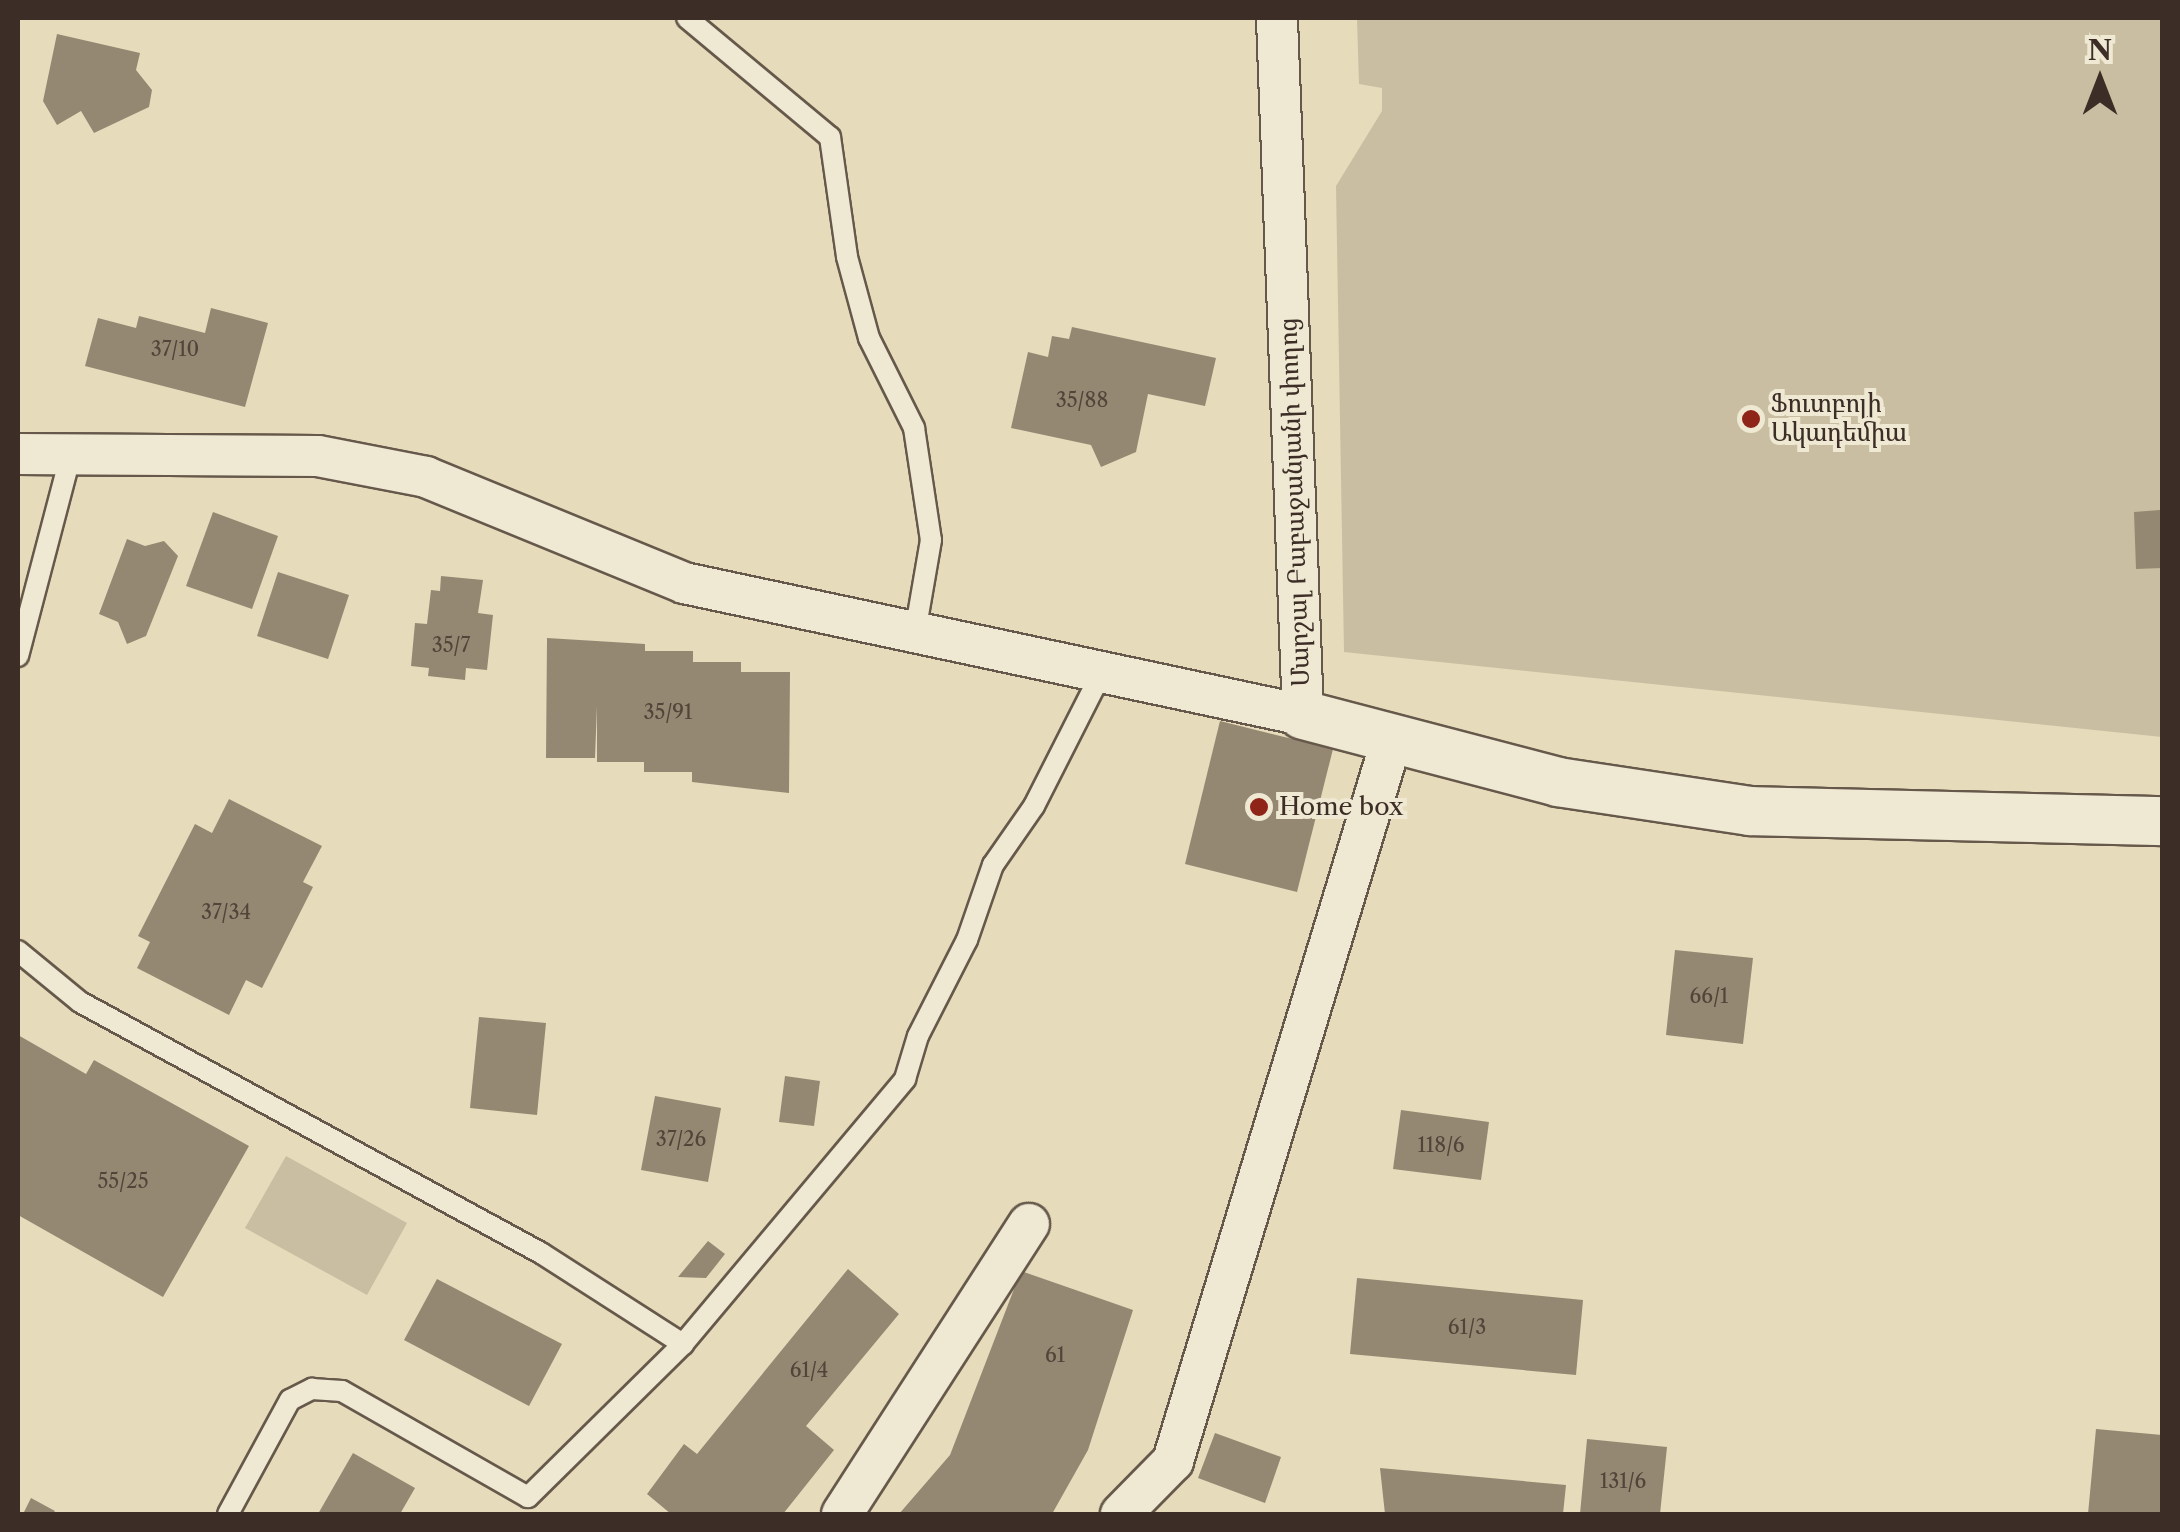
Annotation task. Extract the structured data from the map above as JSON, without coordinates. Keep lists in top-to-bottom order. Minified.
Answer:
{"streets":{"street":["Մարշալ Բաբաջանյանի փողոց"]},"places":["Ֆուտբոլի Ակադեմիա","Home box"],"house_numbers":["37/10","35/88","35/7","35/91","37/34","66/1","37/26","118/6","55/25","61/3","61","61/4","131/6"],"north":"top"}
